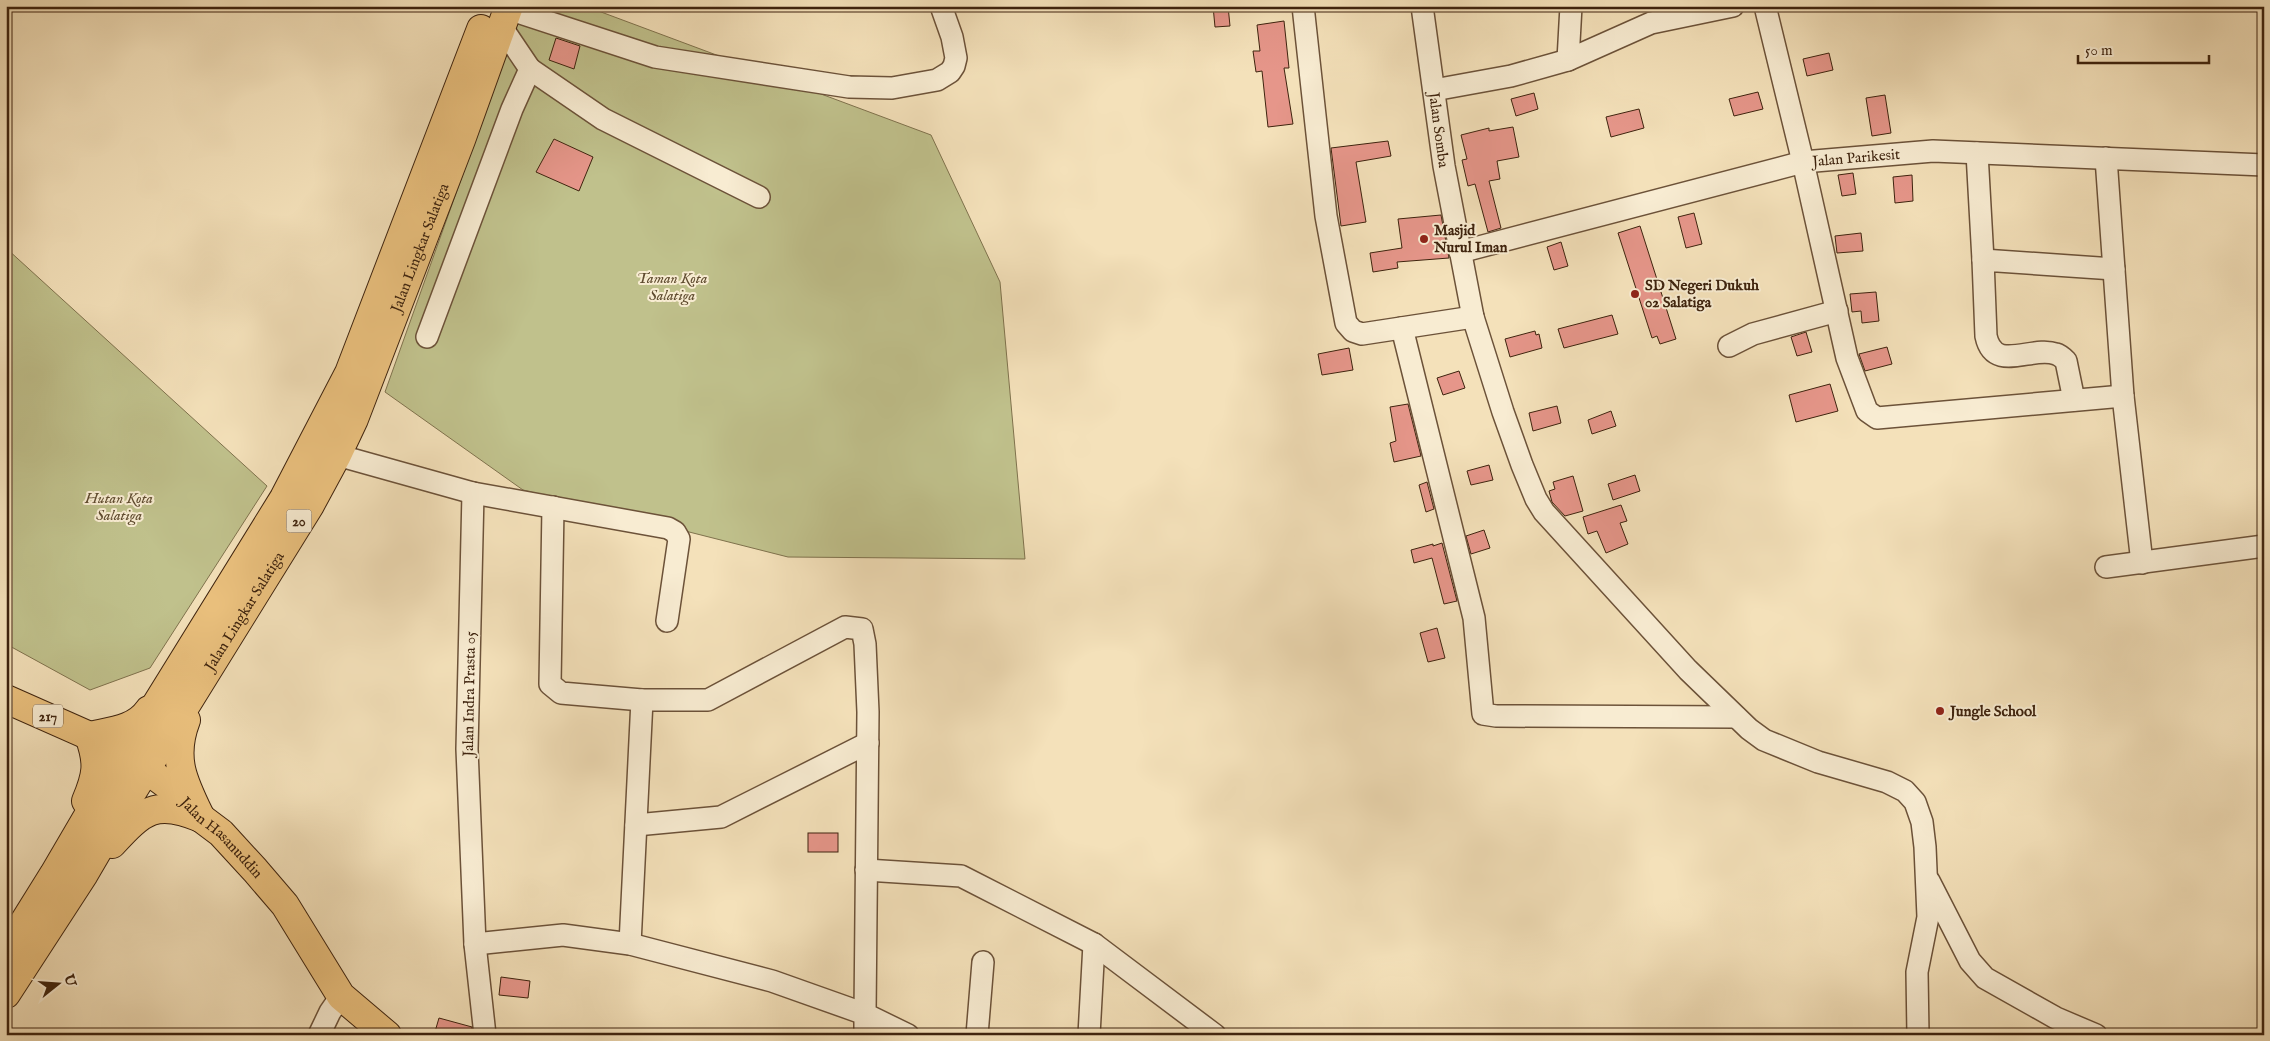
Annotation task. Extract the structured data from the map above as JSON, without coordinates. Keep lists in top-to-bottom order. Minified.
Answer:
{"streets":{"main road":["Jalan Lingkar Salatiga","20","217","Jalan Hasanuddin"],"street":["Jalan Somba","Jalan Parikesit","Jalan Indra Prasta 05"]},"crossings":[["Jalan Somba","Jalan Parikesit"],["Jalan Lingkar Salatiga","Jalan Hasanuddin"]],"parks":["Taman Kota Salatiga","Hutan Kota Salatiga"],"places":["Masjid Nurul Iman","SD Negeri Dukuh 02 Salatiga","Jungle School"],"scale_bar":"50 m","north":"right"}
